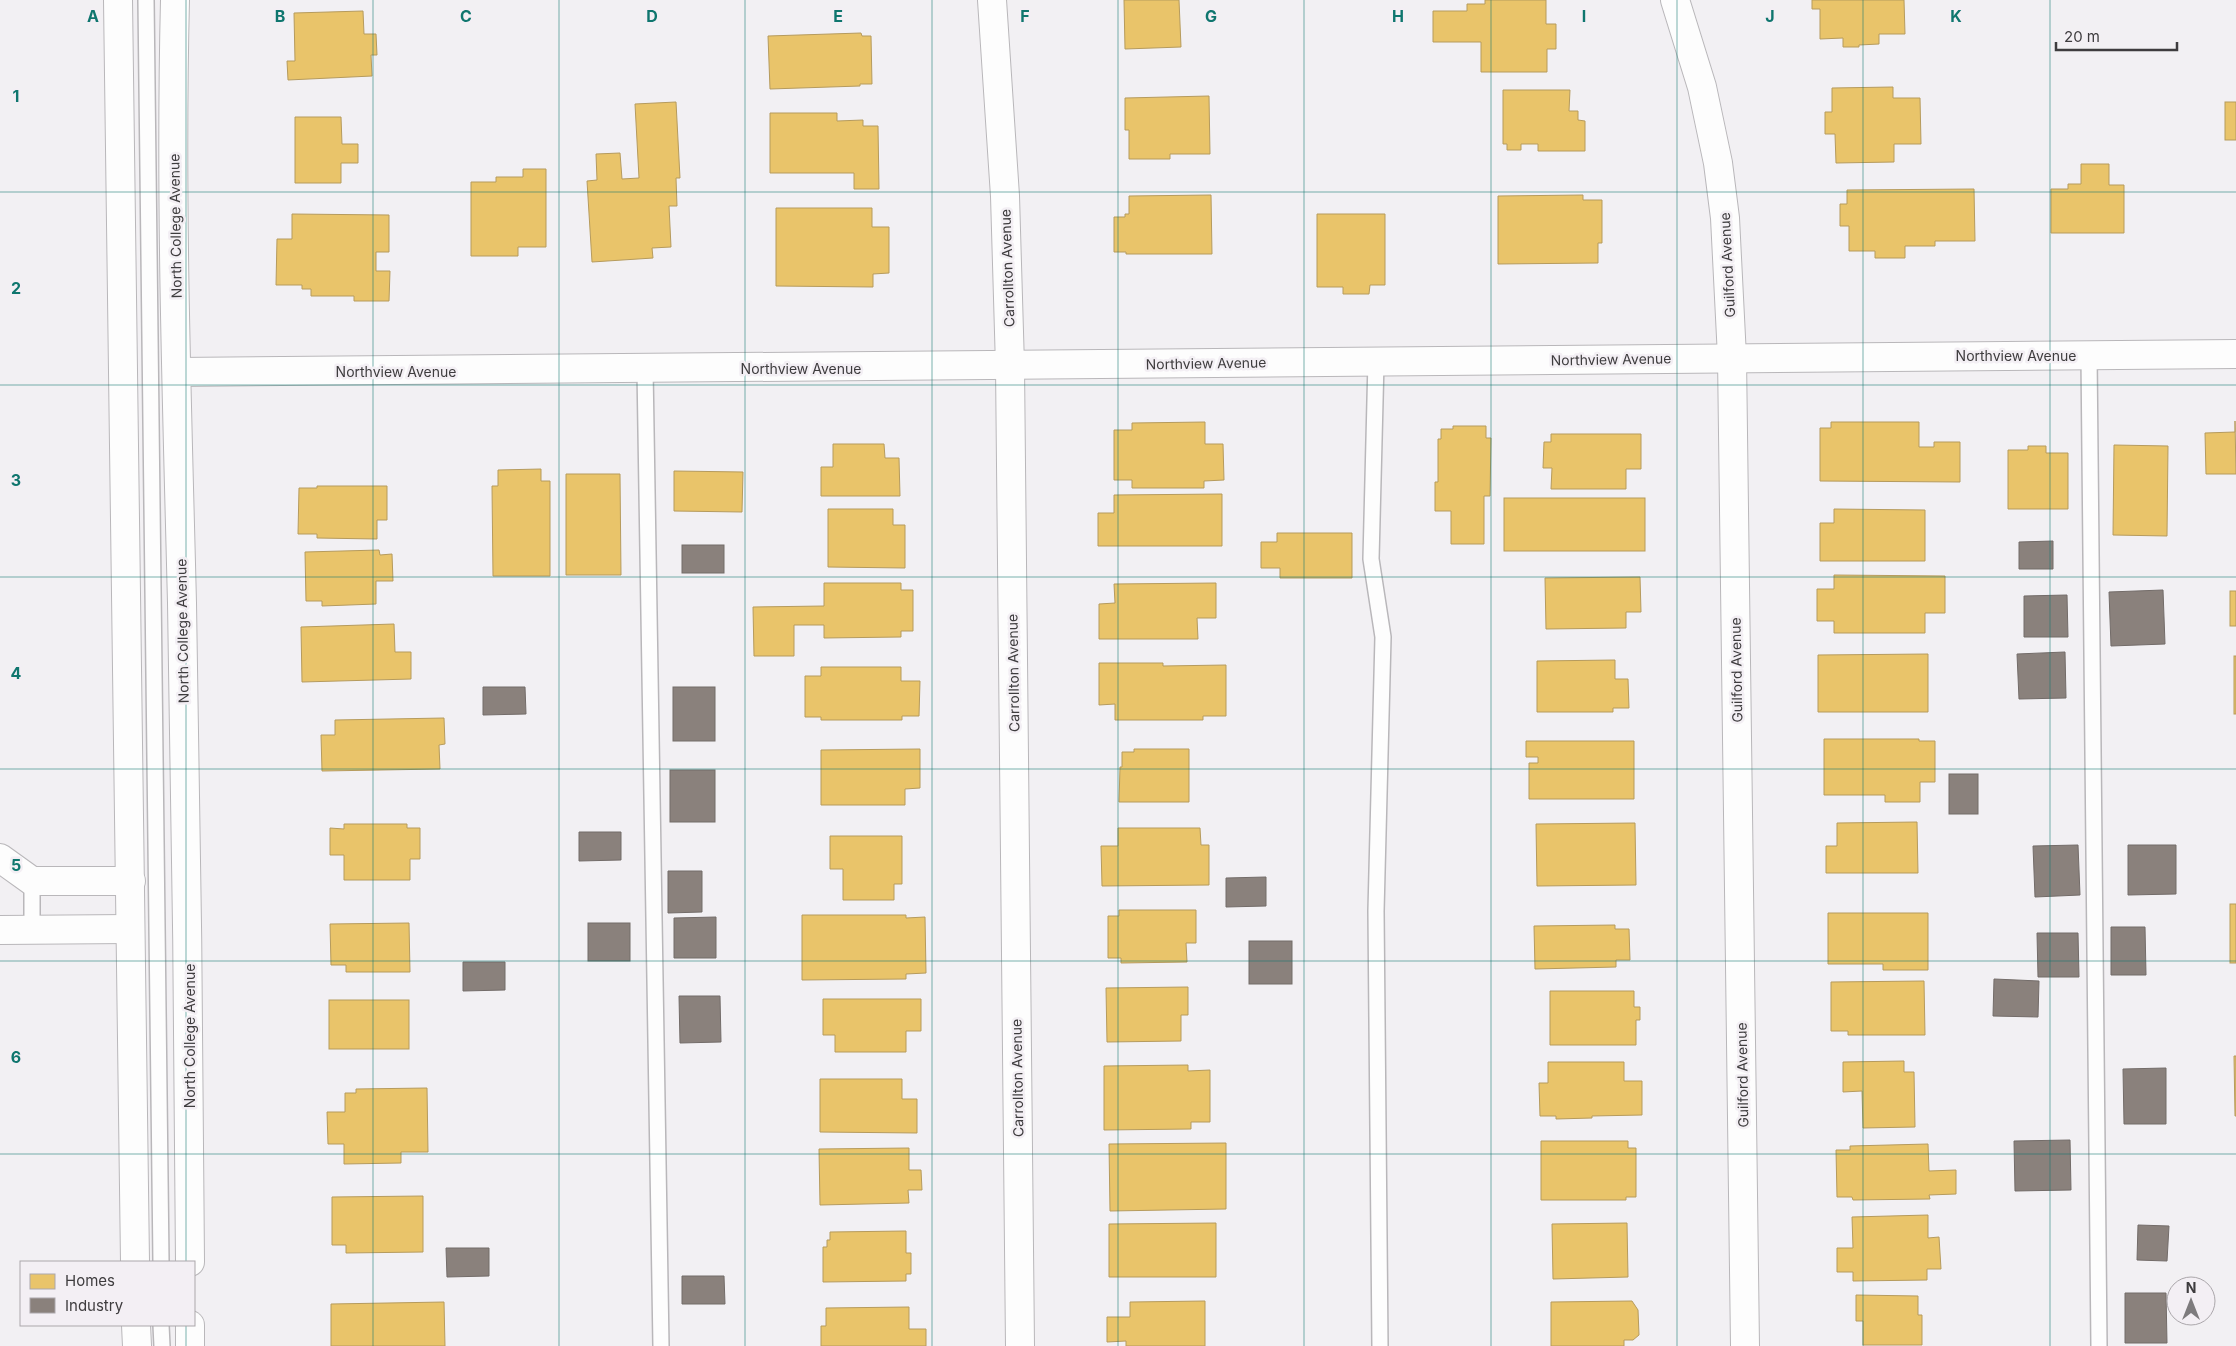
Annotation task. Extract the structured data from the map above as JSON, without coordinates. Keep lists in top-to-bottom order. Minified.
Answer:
{"streets":{"street":["North College Avenue","Guilford Avenue","Carrollton Avenue","Northview Avenue"]},"crossings":[["North College Avenue","Northview Avenue"],["Guilford Avenue","Northview Avenue"],["Carrollton Avenue","Northview Avenue"]],"legend":["Homes","Industry"],"scale_bar":"20 m","north":"top","grid":{"columns":["A","B","C","D","E","F","G","H","I","J","K"],"rows":["1","2","3","4","5","6"]}}
